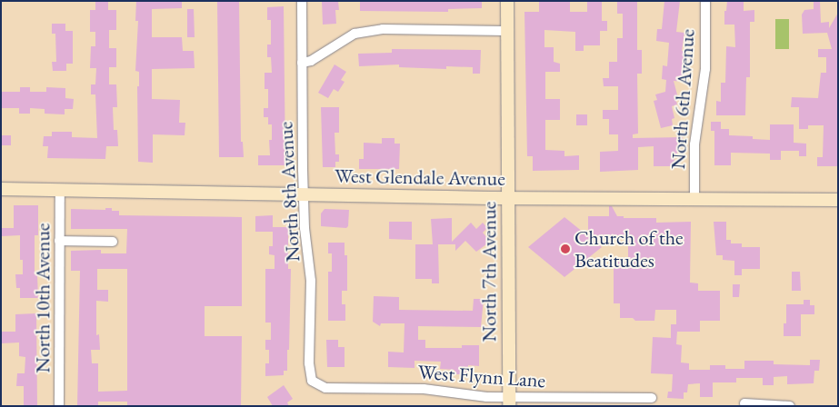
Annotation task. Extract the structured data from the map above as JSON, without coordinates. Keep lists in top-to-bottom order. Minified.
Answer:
{"streets":{"main road":["West Glendale Avenue","North 7th Avenue"],"street":["North 6th Avenue","North 8th Avenue","North 10th Avenue","West Flynn Lane"]},"crossings":[["North 6th Avenue","West Glendale Avenue"],["West Glendale Avenue","North 8th Avenue"],["West Glendale Avenue","North 7th Avenue"],["West Glendale Avenue","North 10th Avenue"],["North 8th Avenue","West Flynn Lane"],["North 7th Avenue","West Flynn Lane"]],"places":["Church of the Beatitudes"]}
